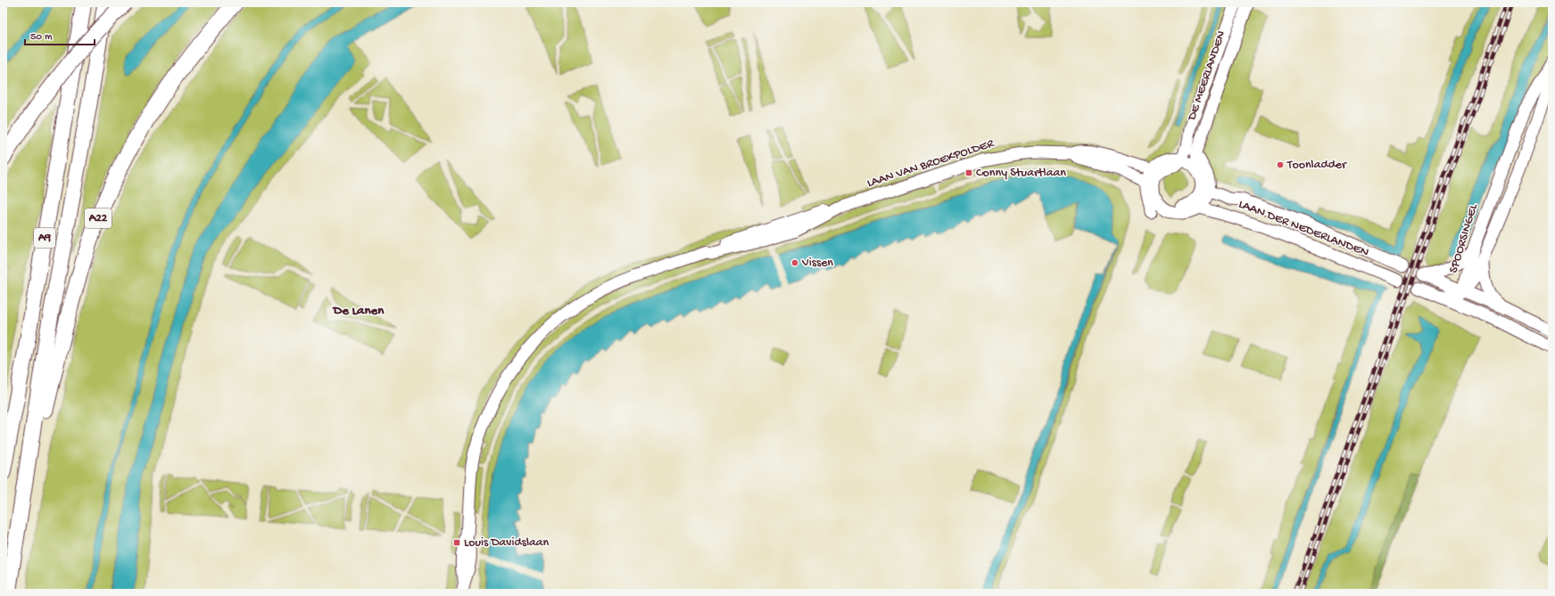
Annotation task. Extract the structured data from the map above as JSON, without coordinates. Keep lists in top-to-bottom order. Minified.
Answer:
{"streets":{"highway":["A22","A9"],"main road":["DE MEERLANDEN","LAAN VAN BROEKPOLDER","LAAN DER NEDERLANDEN","SPOORSINGEL"]},"crossings":[["DE MEERLANDEN","LAAN DER NEDERLANDEN"],["A22","A9"]],"districts":["De Lanen"],"places":{"other":["Toonladder","Vissen"],"transit":["Conny Stuartlaan","Louis Davidslaan"]},"scale_bar":"50 m"}
